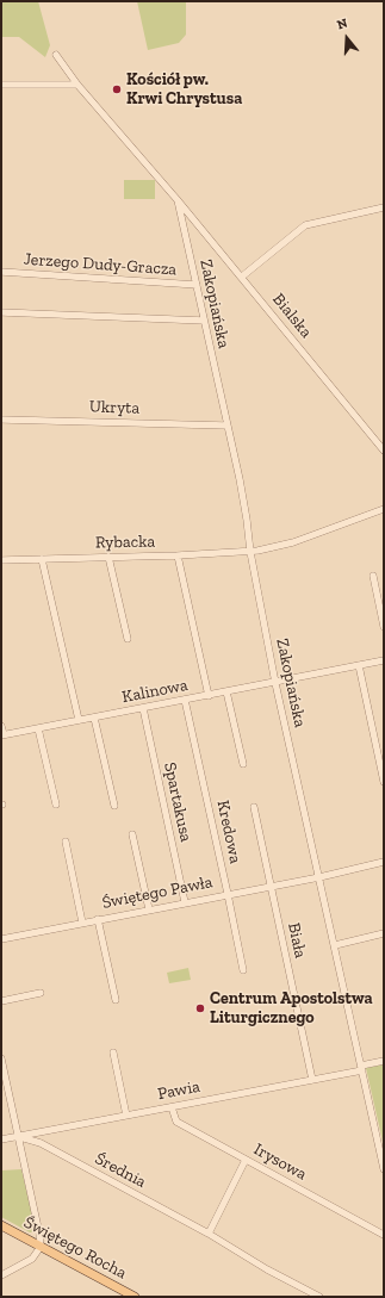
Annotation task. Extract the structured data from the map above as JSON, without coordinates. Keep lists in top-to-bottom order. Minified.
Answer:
{"streets":{"main road":["Świętego Rocha"],"street":["Jerzego Dudy-Gracza","Zakopiańska","Bialska","Ukryta","Rybacka","Kalinowa","Spartakusa","Kredowa","Świętego Pawła","Biała","Pawia","Irysowa","Średnia"]},"crossings":[["Jerzego Dudy-Gracza","Zakopiańska"],["Zakopiańska","Bialska"],["Zakopiańska","Ukryta"],["Zakopiańska","Rybacka"],["Zakopiańska","Kalinowa"],["Zakopiańska","Świętego Pawła"],["Zakopiańska","Pawia"],["Kalinowa","Spartakusa"],["Kalinowa","Kredowa"],["Spartakusa","Świętego Pawła"],["Kredowa","Świętego Pawła"],["Świętego Pawła","Biała"],["Biała","Pawia"],["Pawia","Irysowa"],["Pawia","Średnia"]],"places":["Kościół pw. Krwi Chrystusa","Centrum Apostolstwa Liturgicznego"],"north":"top"}
